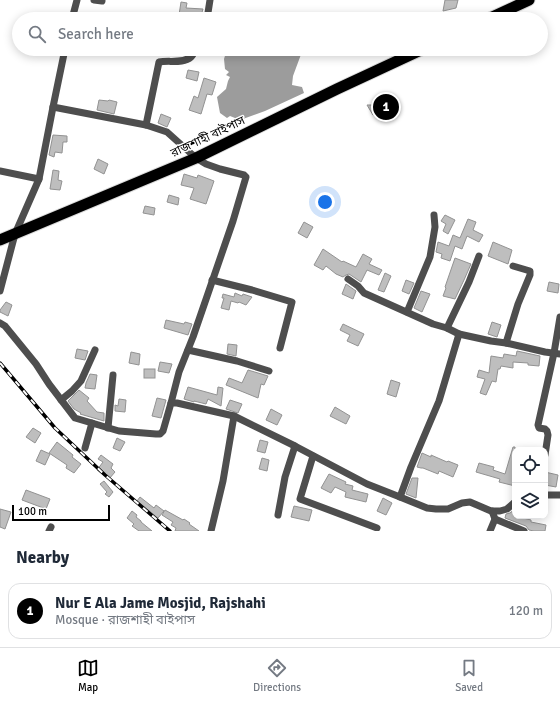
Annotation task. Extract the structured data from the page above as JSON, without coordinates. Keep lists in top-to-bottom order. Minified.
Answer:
{"streets":{"highway":["রাজশাহী বাইপাস"]},"scale_bar":"100 m","page":{"search":"Search here","pins":"1","scale":"100 m","heading":"Nearby","list":[{"mark":"1","name":"Nur E Ala Jame Mosjid, Rajshahi","note":"Mosque · রাজশাহী বাইপাস","value":"120 m"}],"nav":["Map","Directions","Saved"]}}
